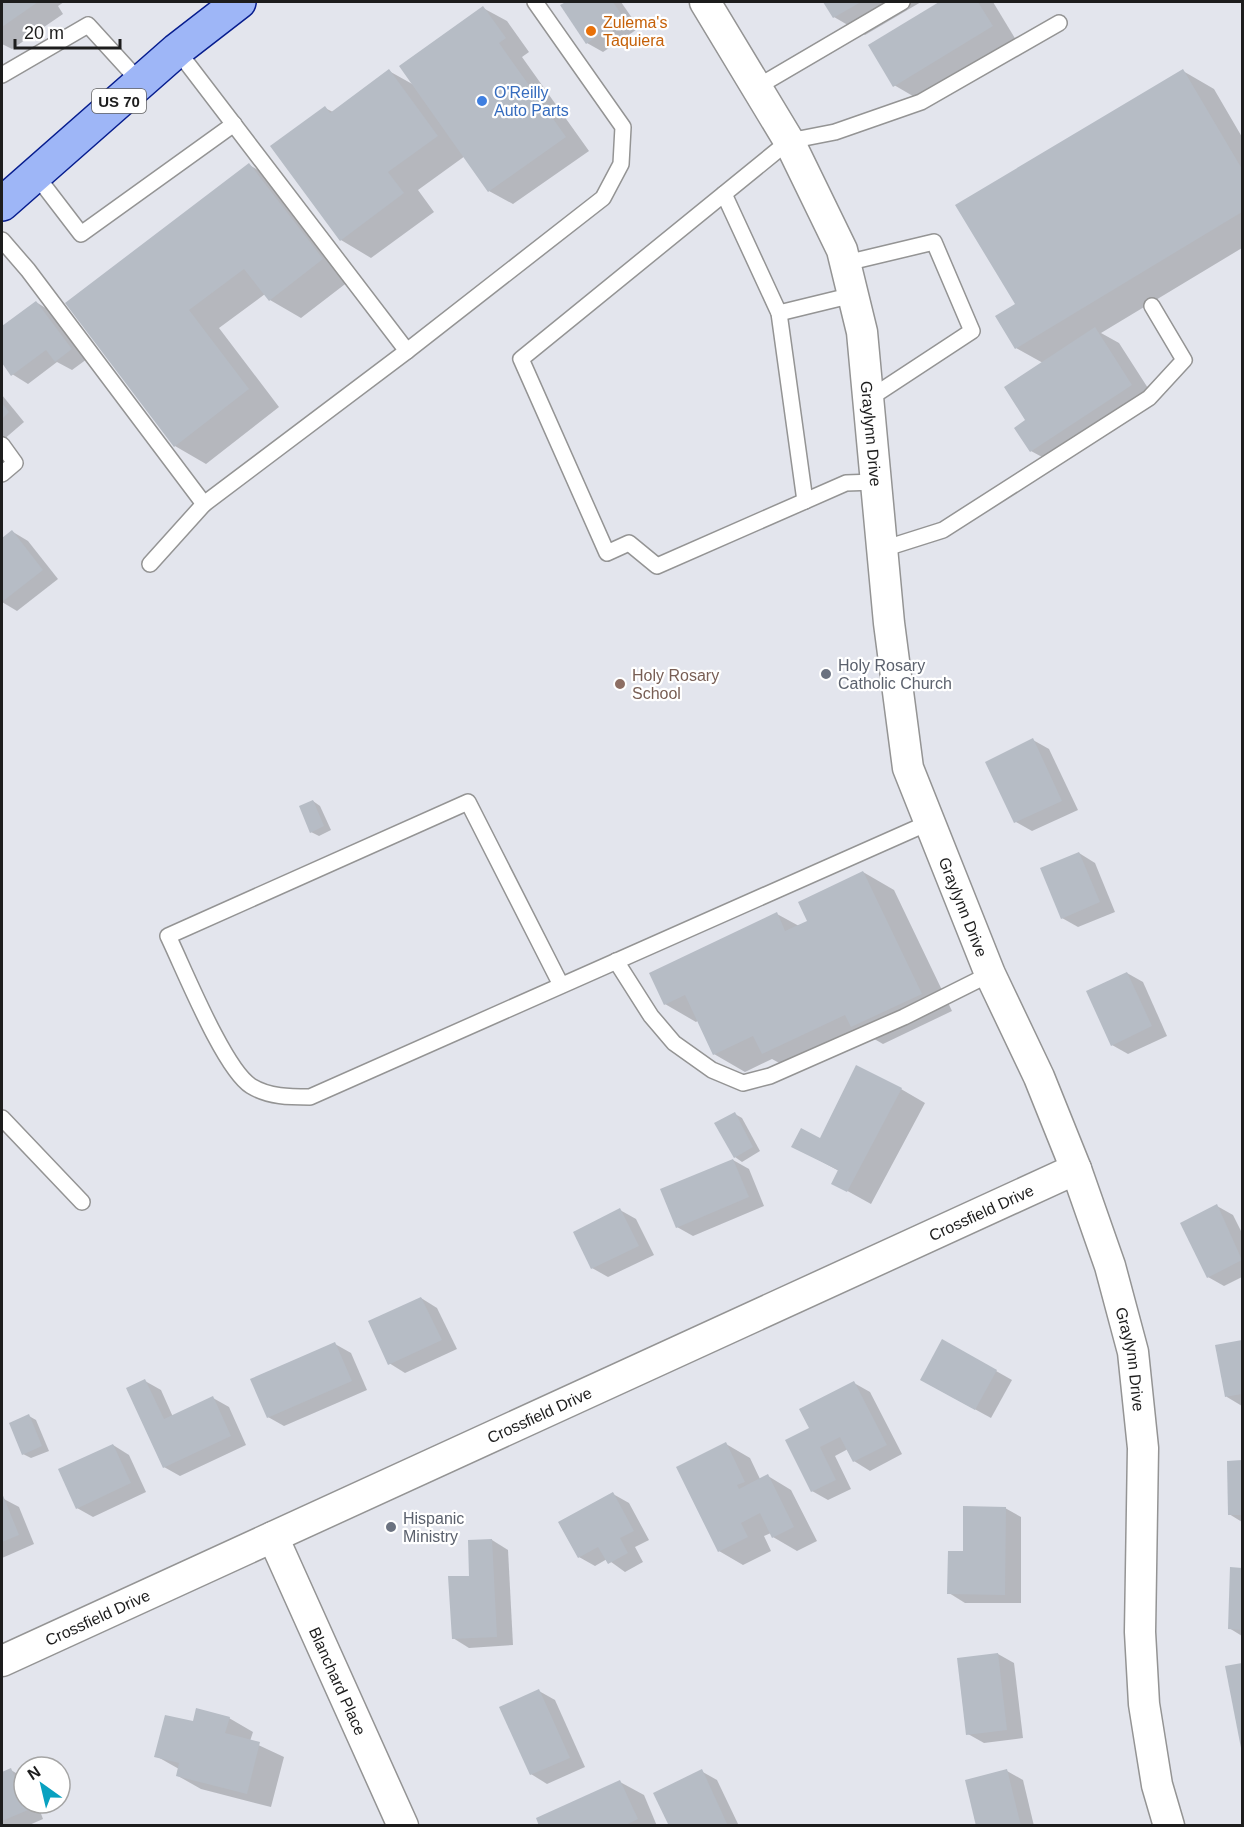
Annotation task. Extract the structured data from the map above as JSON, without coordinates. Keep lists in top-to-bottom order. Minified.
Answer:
{"streets":{"main road":["US 70"],"street":["Graylynn Drive","Crossfield Drive","Blanchard Place"]},"crossings":[["Graylynn Drive","Crossfield Drive"],["Crossfield Drive","Blanchard Place"]],"places":["Zulema's Taquiera","O'Reilly Auto Parts","Holy Rosary Catholic Church","Holy Rosary School","Hispanic Ministry"],"scale_bar":"20 m","north":"top left"}
